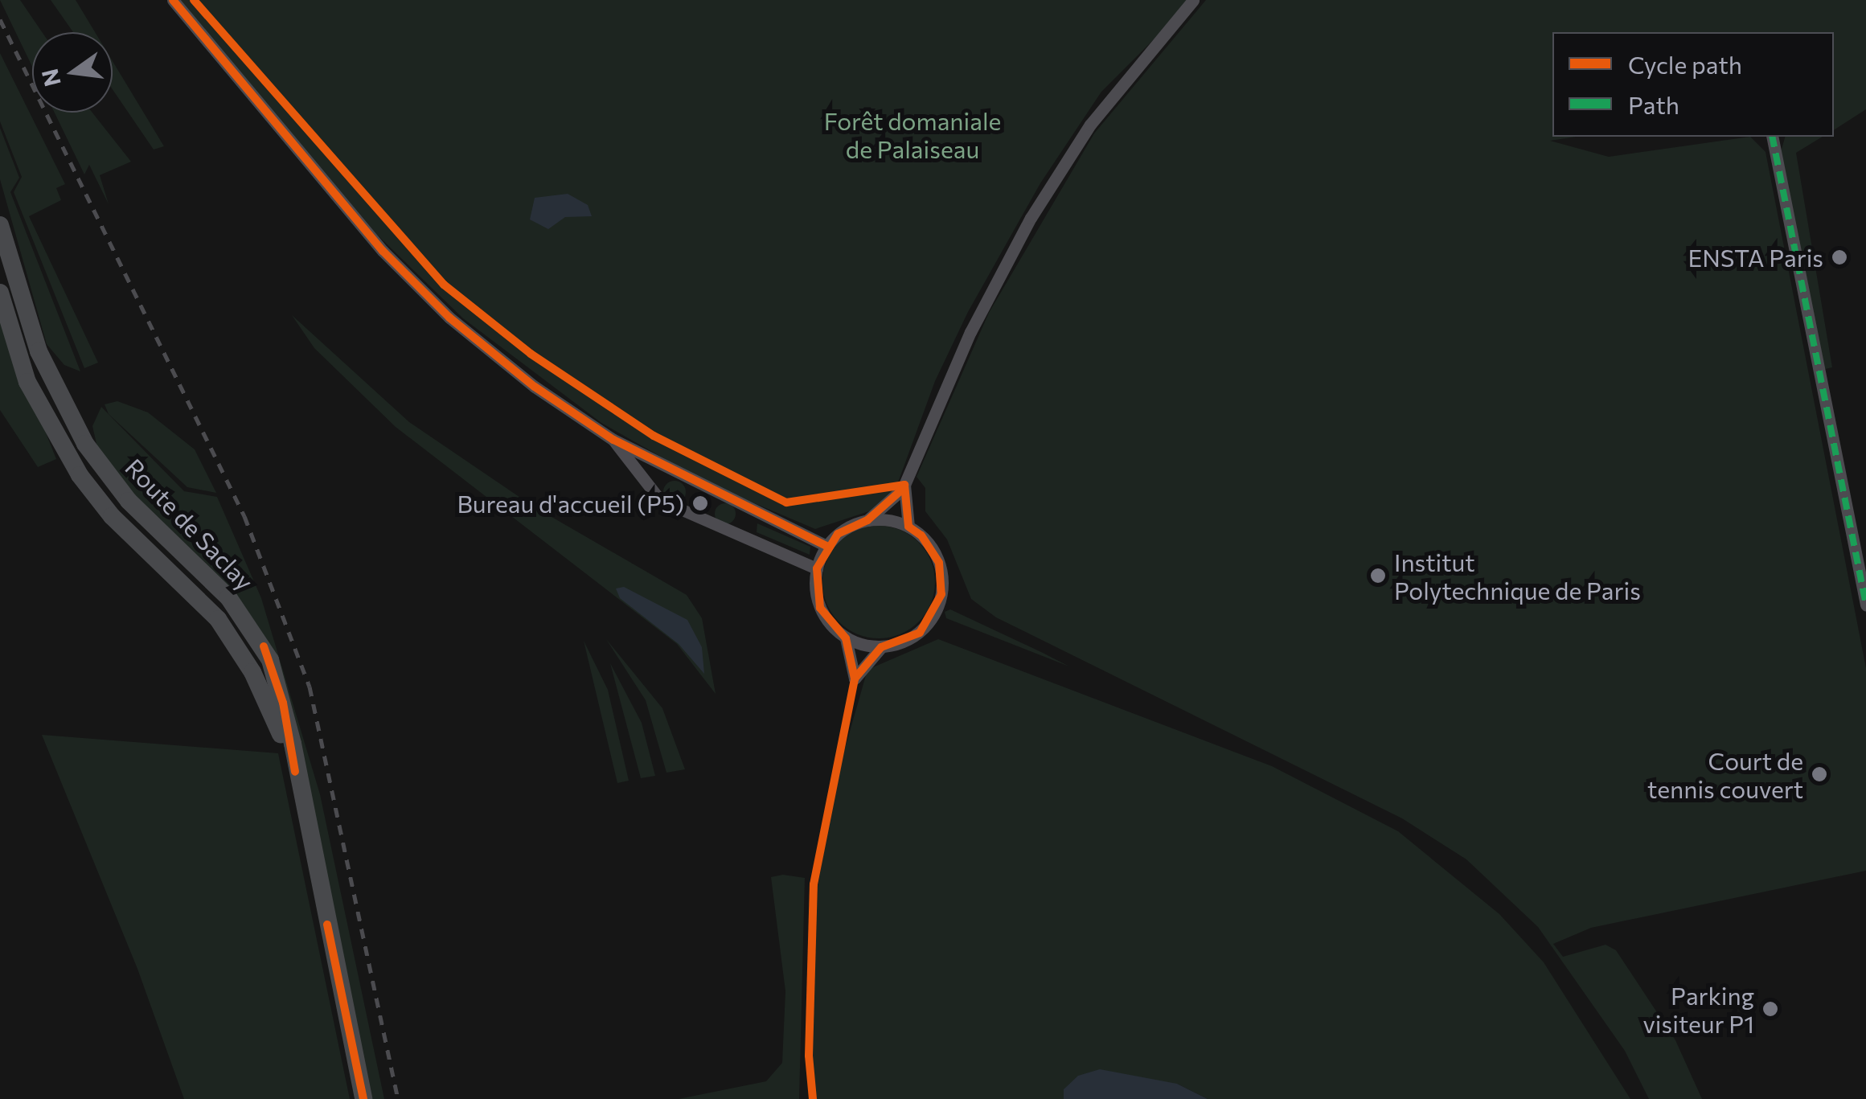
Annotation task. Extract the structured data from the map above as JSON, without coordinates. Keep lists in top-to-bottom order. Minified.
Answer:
{"streets":{"main road":["Route de Saclay"]},"parks":["Forêt domaniale de Palaiseau"],"places":["ENSTA Paris","Bureau d'accueil (P5)","Institut Polytechnique de Paris","Court de tennis couvert","Parking visiteur P1"],"legend":["Cycle path","Path"],"north":"left"}
